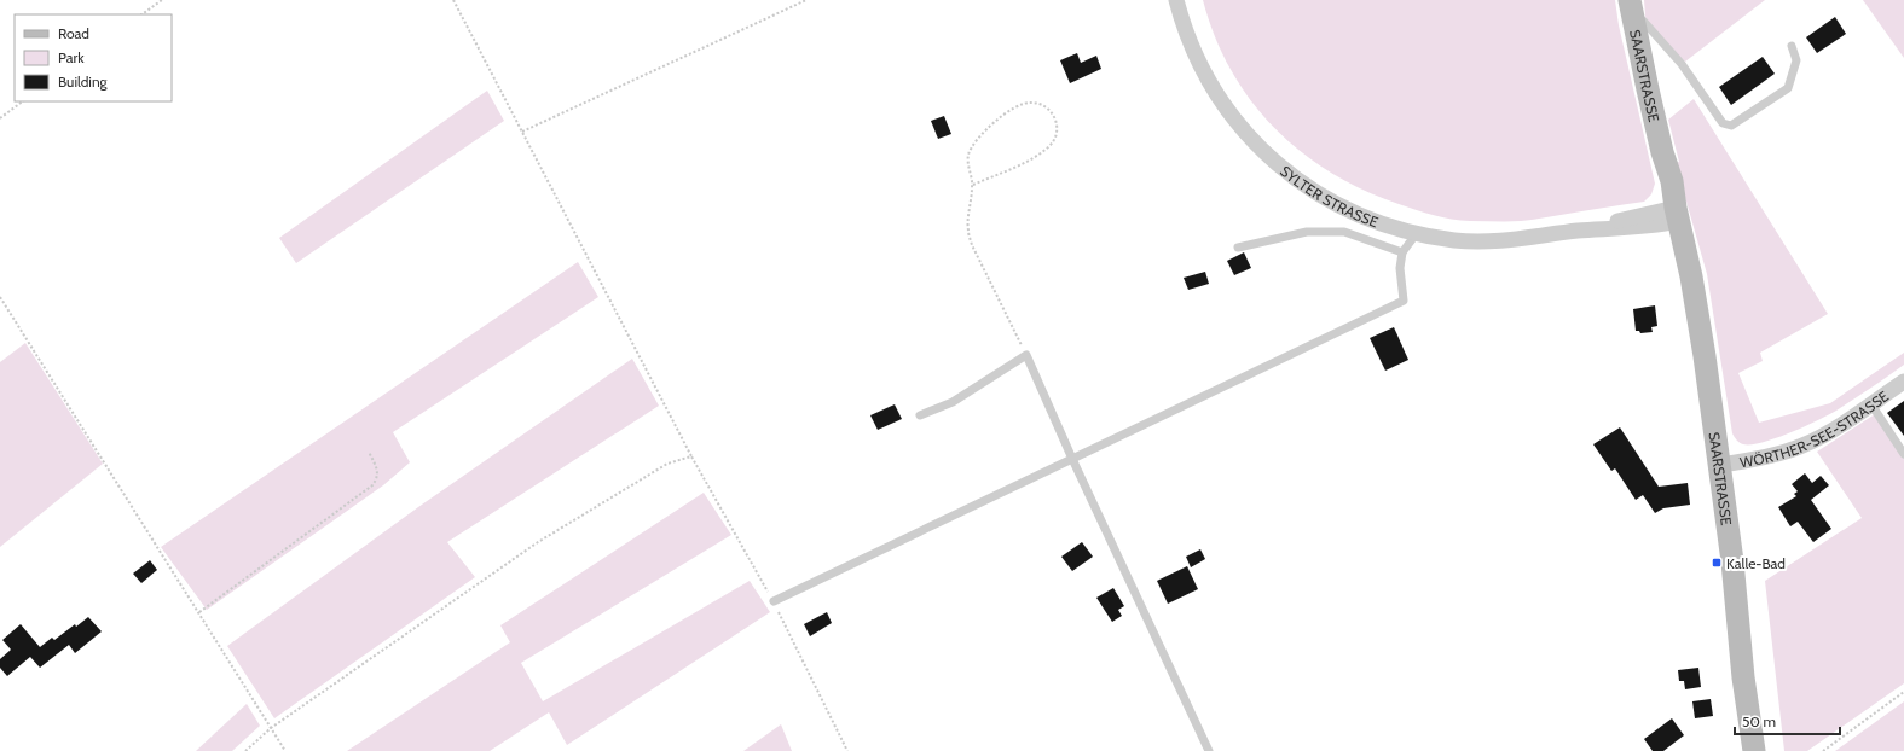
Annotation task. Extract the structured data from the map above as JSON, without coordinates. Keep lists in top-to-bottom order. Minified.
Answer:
{"streets":{"main road":["SAARSTRASSE"],"street":["SYLTER STRASSE","WÖRTHER-SEE-STRASSE"]},"crossings":[["SAARSTRASSE","SYLTER STRASSE"],["SAARSTRASSE","WÖRTHER-SEE-STRASSE"]],"places":{"transit":["Kalle-Bad"]},"legend":["Road","Park","Building"],"scale_bar":"50 m"}
